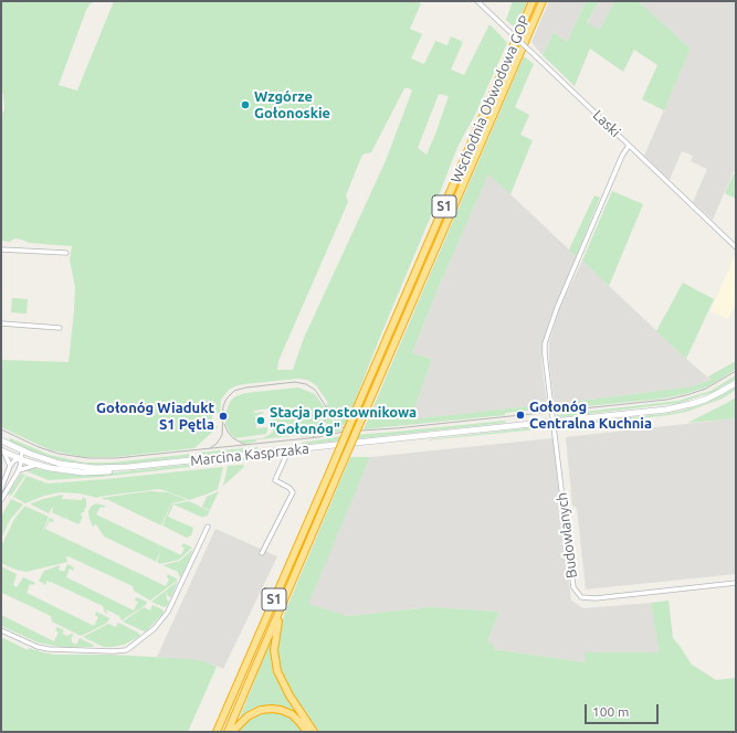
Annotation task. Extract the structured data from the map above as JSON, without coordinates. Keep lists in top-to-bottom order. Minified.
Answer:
{"streets":{"highway":["Wschodnia Obwodowa GOP","S1"],"street":["Laski","Marcina Kasprzaka","Budowlanych"]},"crossings":[["Marcina Kasprzaka","Budowlanych"]],"places":["Wzgórze Gołonoskie","Gołonóg Centralna Kuchnia","Gołonóg Wiadukt S1 Pętla","Stacja prostownikowa \"Gołonóg\""],"scale_bar":"100 m"}
